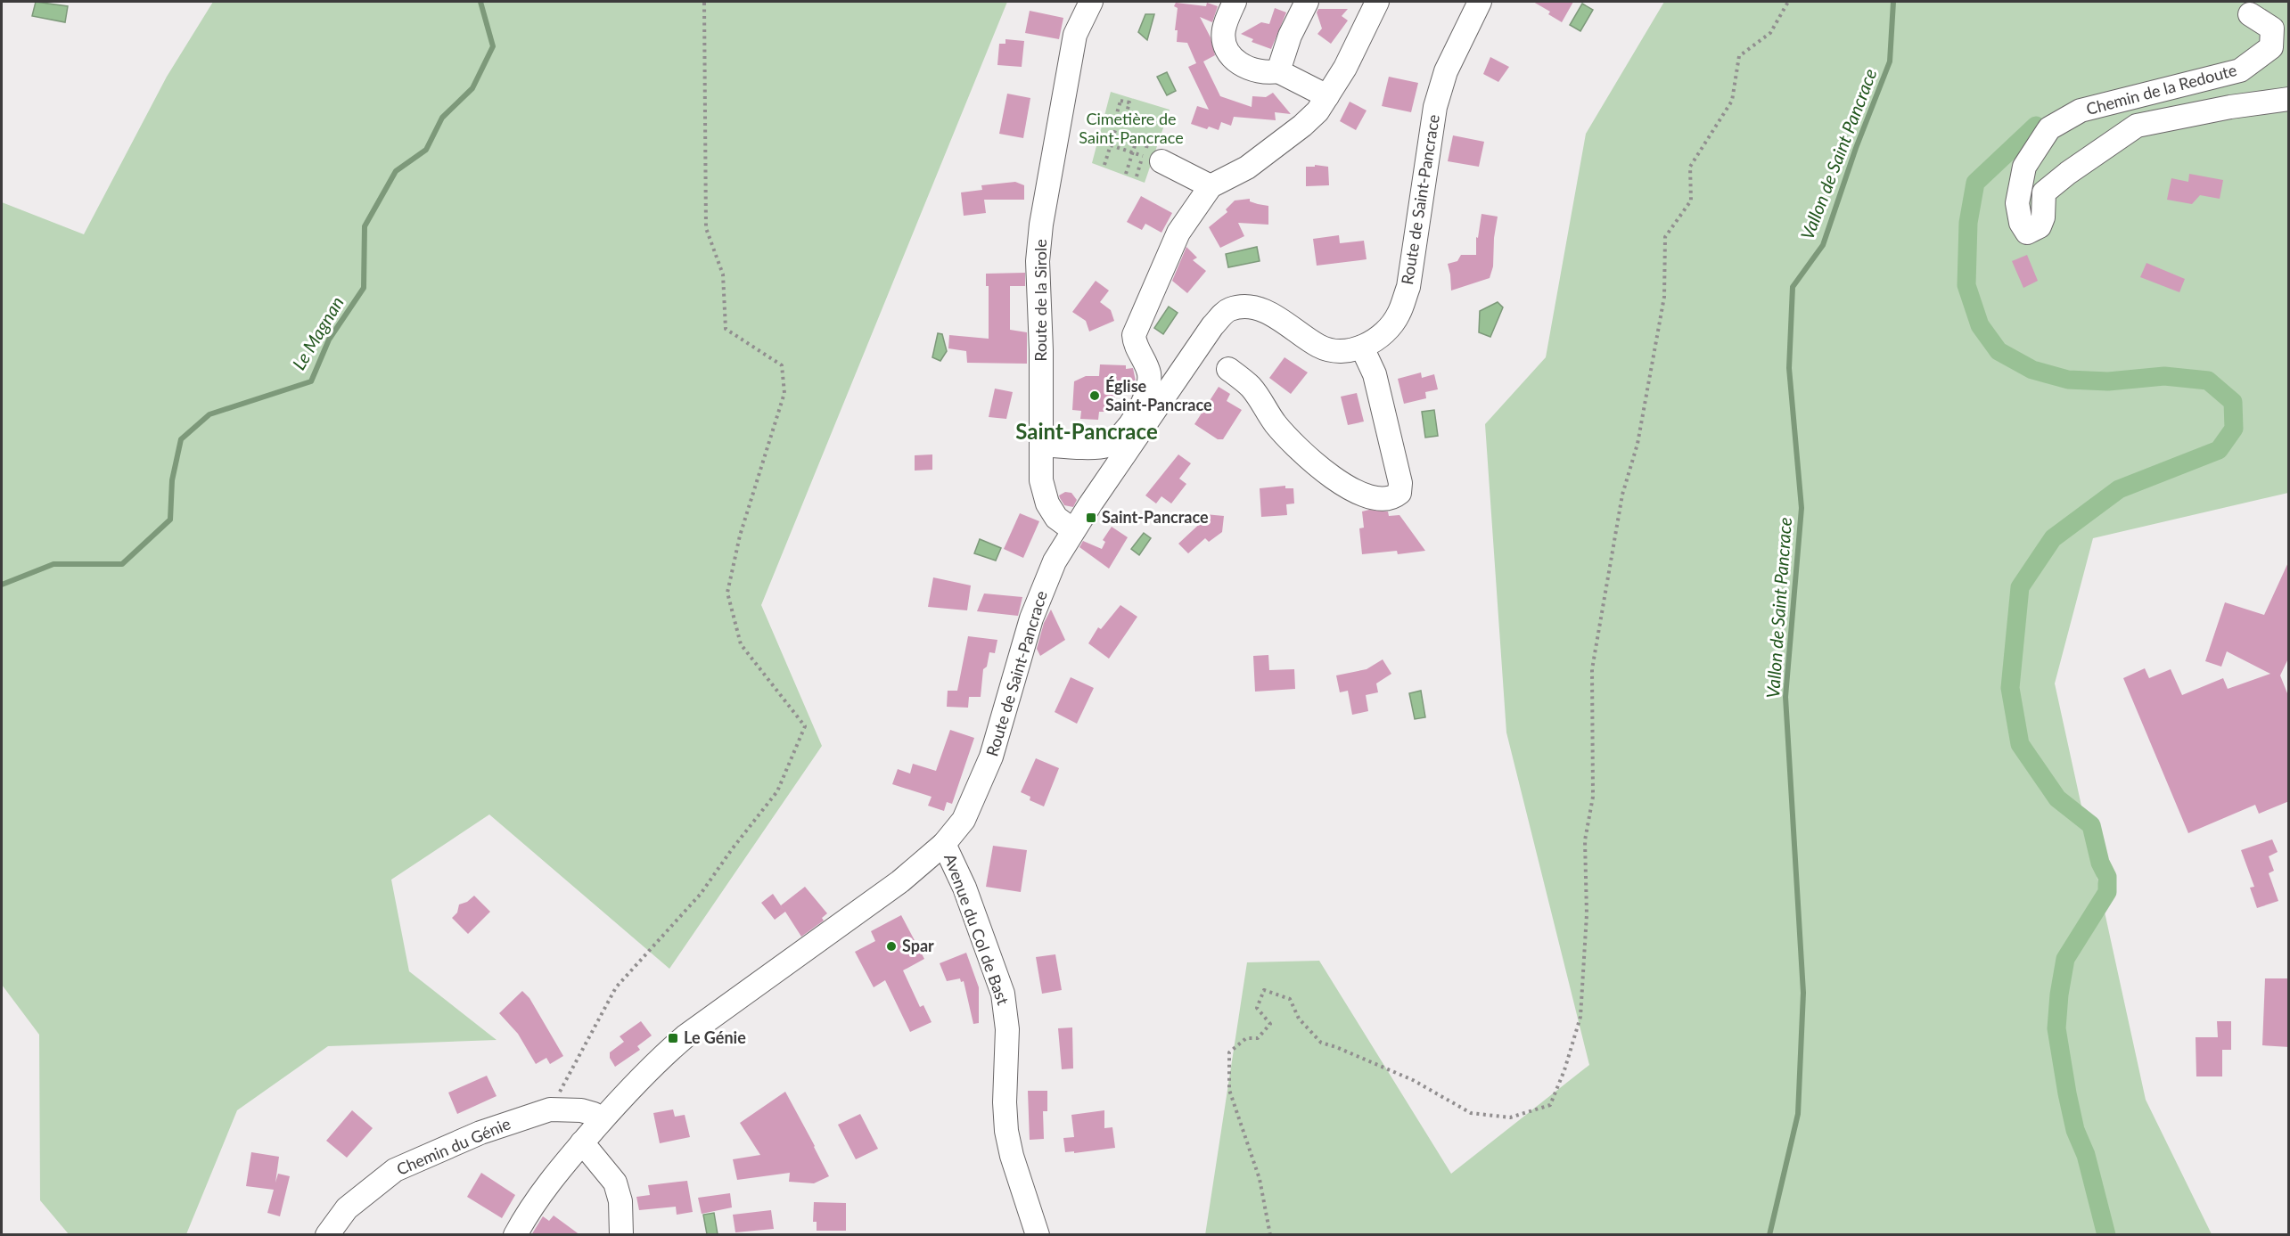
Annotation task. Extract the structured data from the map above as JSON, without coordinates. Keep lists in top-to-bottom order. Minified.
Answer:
{"streets":{"street":["Chemin de la Redoute","Route de Saint-Pancrace","Route de la Sirole","Avenue du Col de Bast","Chemin du Génie"]},"crossings":[["Route de Saint-Pancrace","Route de la Sirole"],["Route de Saint-Pancrace","Avenue du Col de Bast"],["Route de Saint-Pancrace","Chemin du Génie"]],"districts":["Saint-Pancrace"],"water":["Vallon de Saint Pancrace","Le Magnan"],"parks":["Cimetière de Saint-Pancrace"],"places":{"other":["Église Saint-Pancrace","Spar"],"transit":["Saint-Pancrace","Le Génie"]}}
